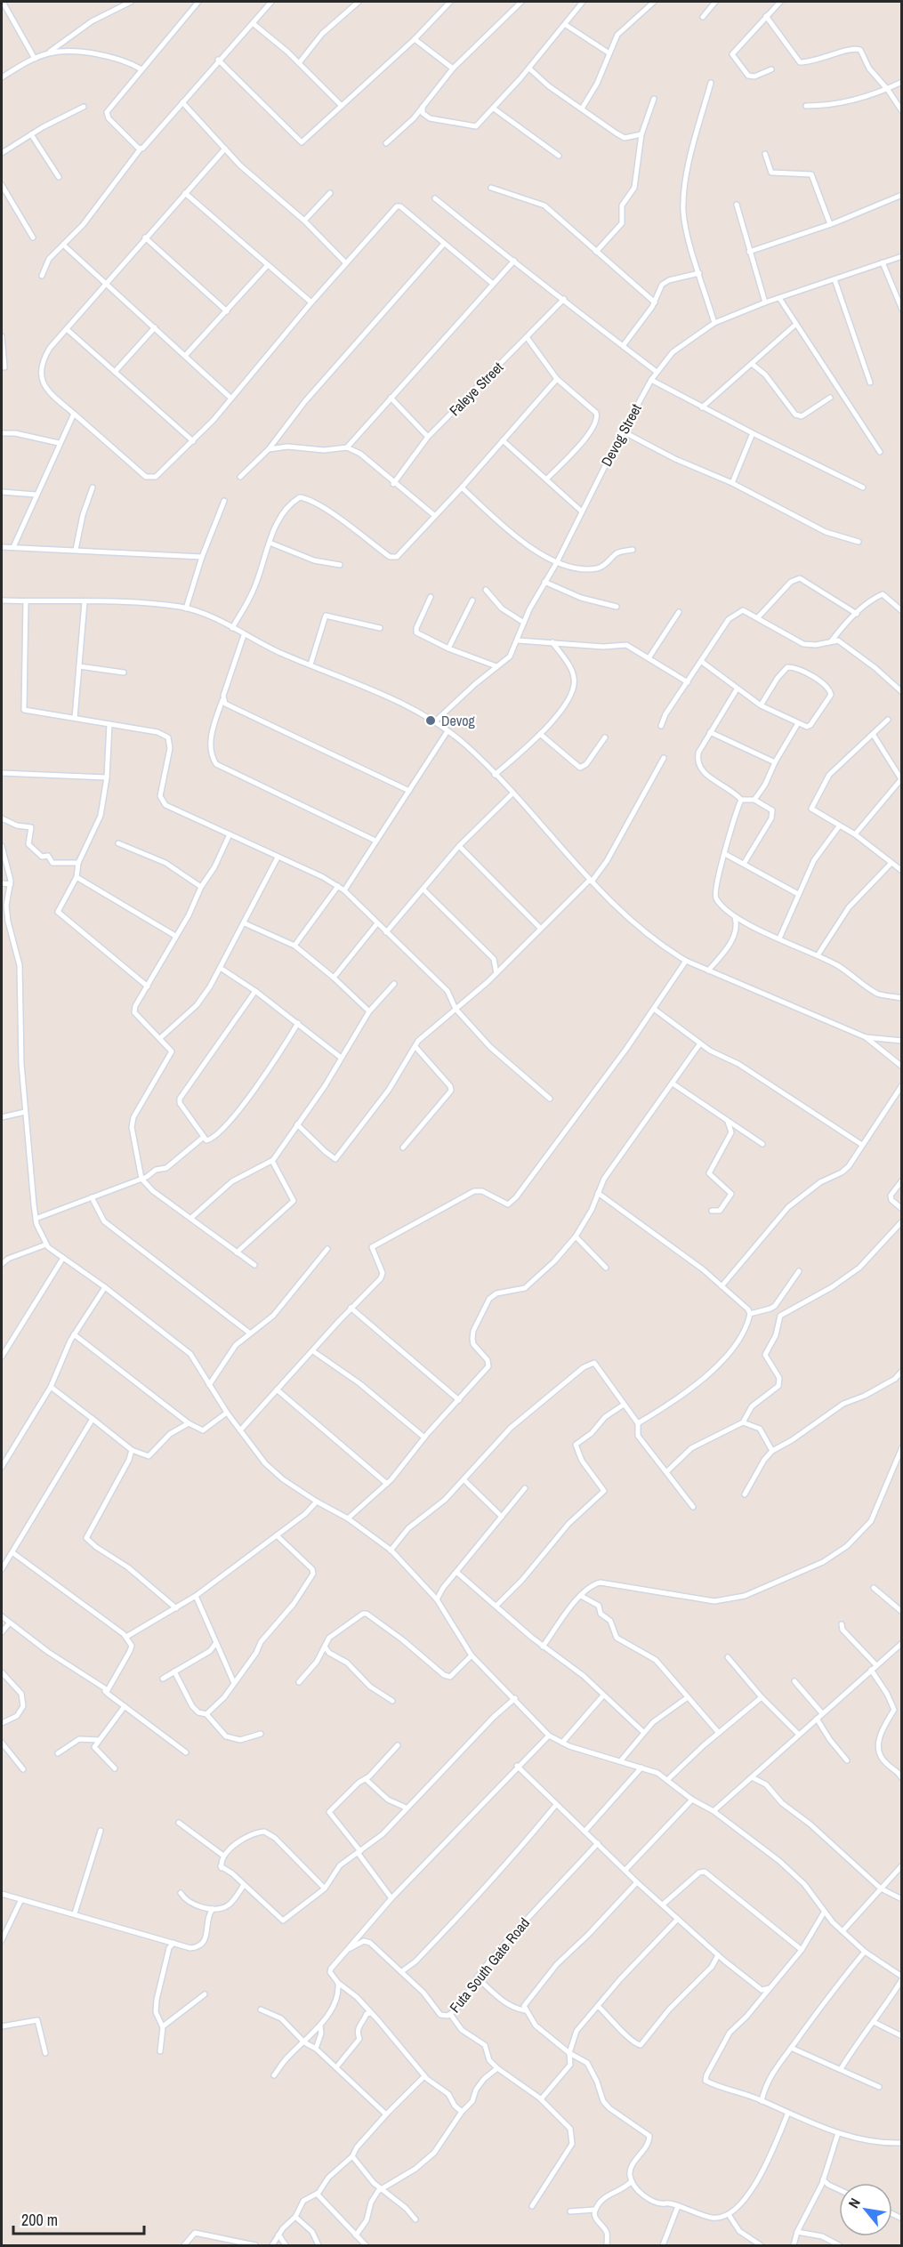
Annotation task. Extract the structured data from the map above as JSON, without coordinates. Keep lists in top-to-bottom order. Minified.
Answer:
{"streets":{"street":["Faleye Street","Devog Street","Futa South Gate Road"]},"places":["Devog"],"scale_bar":"200 m","north":"top left"}
